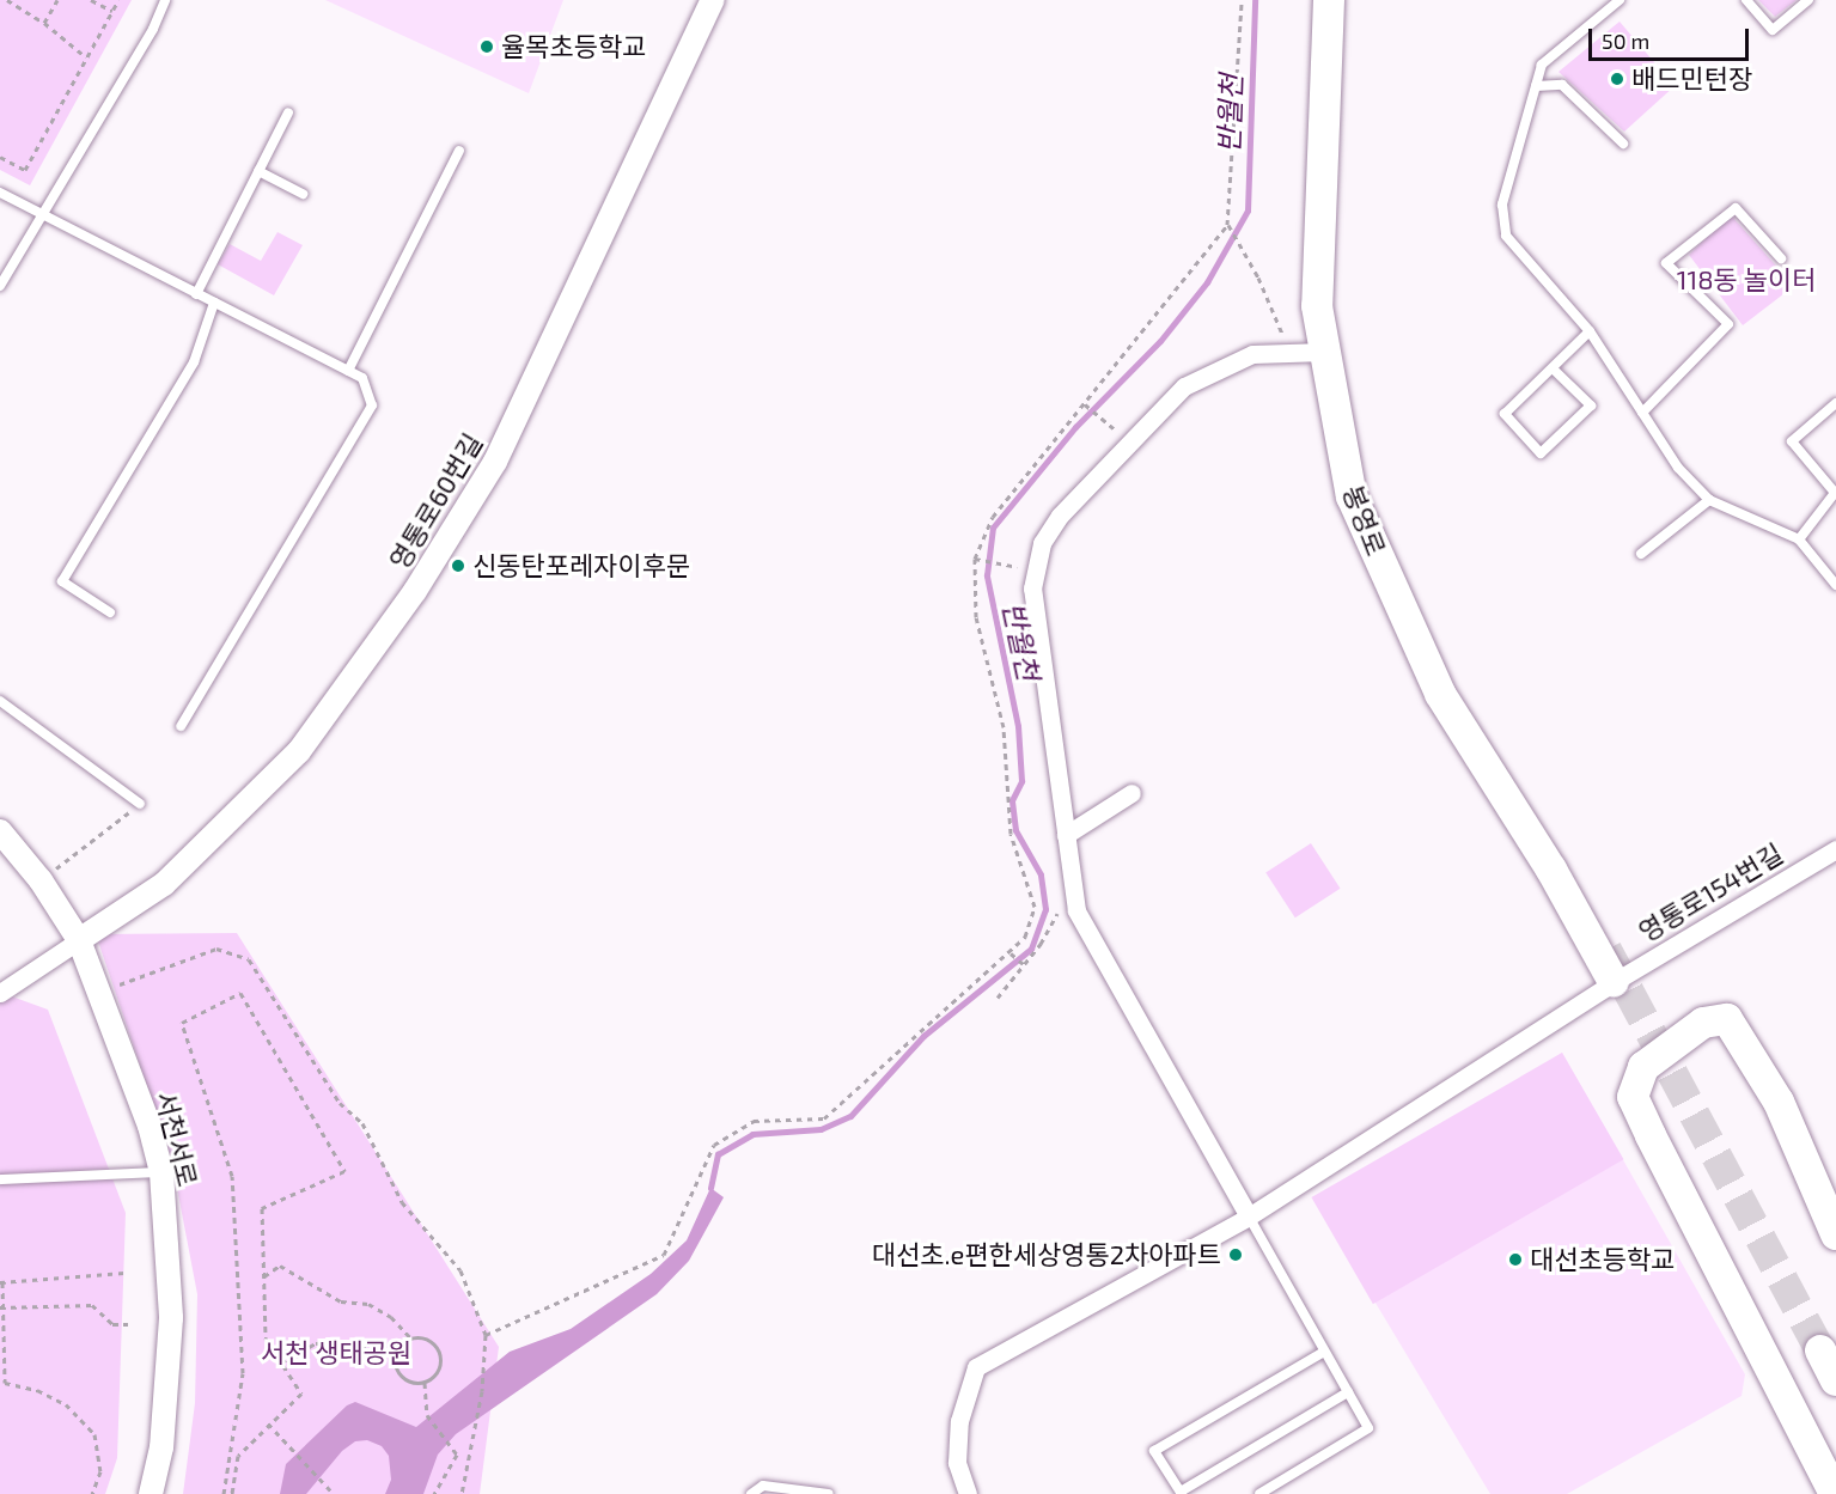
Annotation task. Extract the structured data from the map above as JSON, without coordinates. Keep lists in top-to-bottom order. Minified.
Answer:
{"streets":{"highway":["봉영로"],"street":["영통로60번길","영통로154번길","서천서로"]},"crossings":[["영통로60번길","서천서로"],["봉영로","영통로154번길"]],"water":["반월천"],"parks":["118동 놀이터","서천 생태공원"],"places":["율목초등학교","배드민턴장","신동탄포레자이후문","대선초.e편한세상영통2차아파트","대선초등학교"],"scale_bar":"50 m"}
